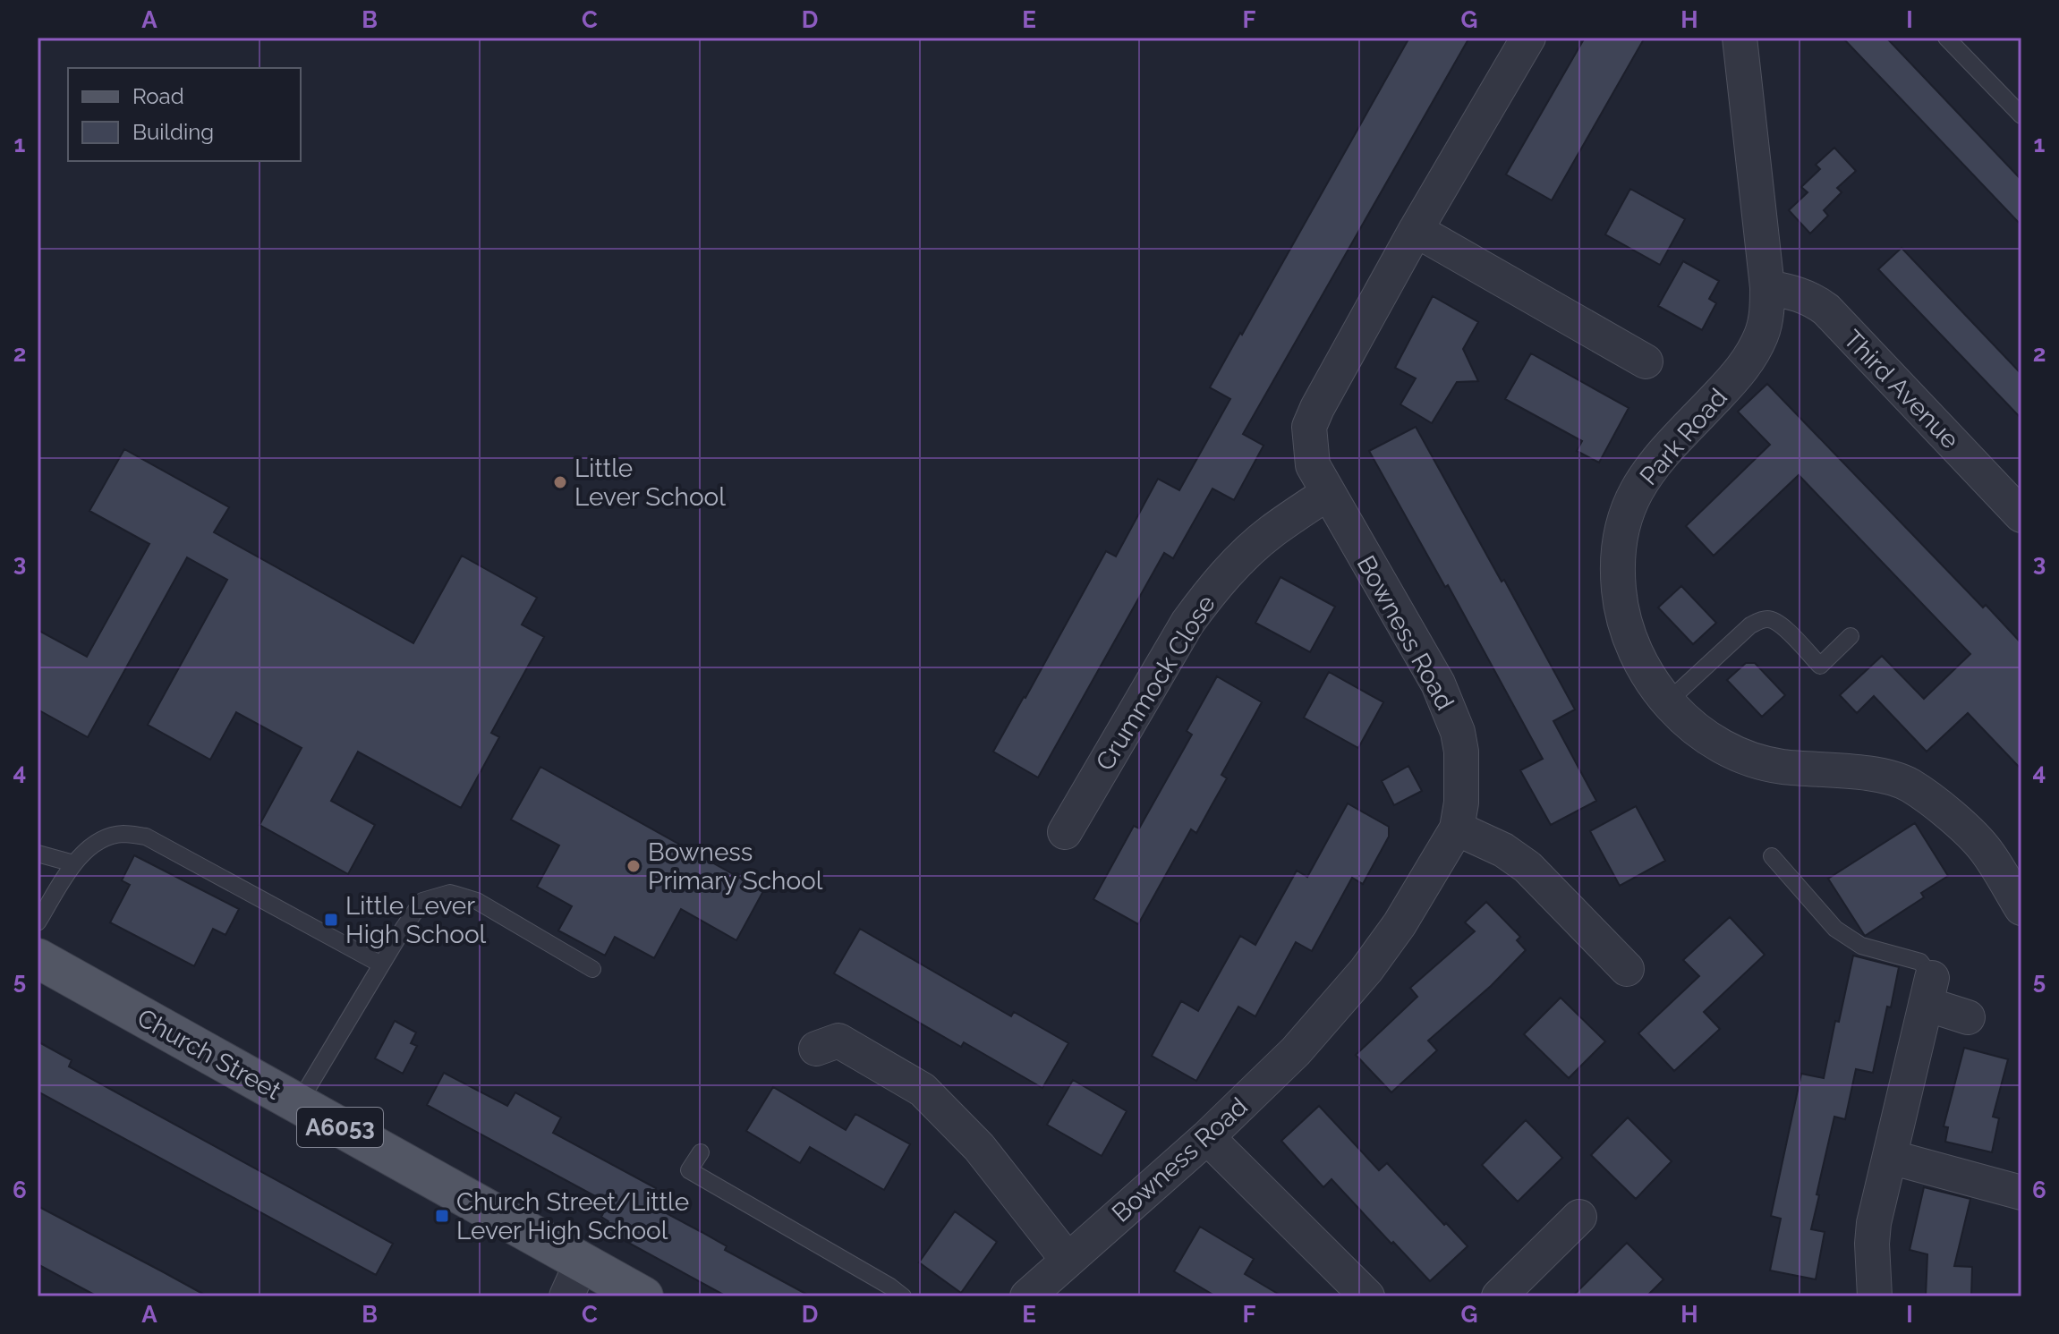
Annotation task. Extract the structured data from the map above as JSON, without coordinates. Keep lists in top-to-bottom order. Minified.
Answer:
{"streets":{"main road":["Church Street","A6053"],"street":["Third Avenue","Park Road","Bowness Road","Crummock Close"]},"crossings":[["Third Avenue","Park Road"],["Bowness Road","Crummock Close"]],"places":{"other":["Little Lever School","Bowness Primary School"],"transit":["Little Lever High School","Church Street/Little Lever High School"]},"legend":["Road","Building"],"grid":{"columns":["A","B","C","D","E","F","G","H","I"],"rows":["1","2","3","4","5","6"]}}
